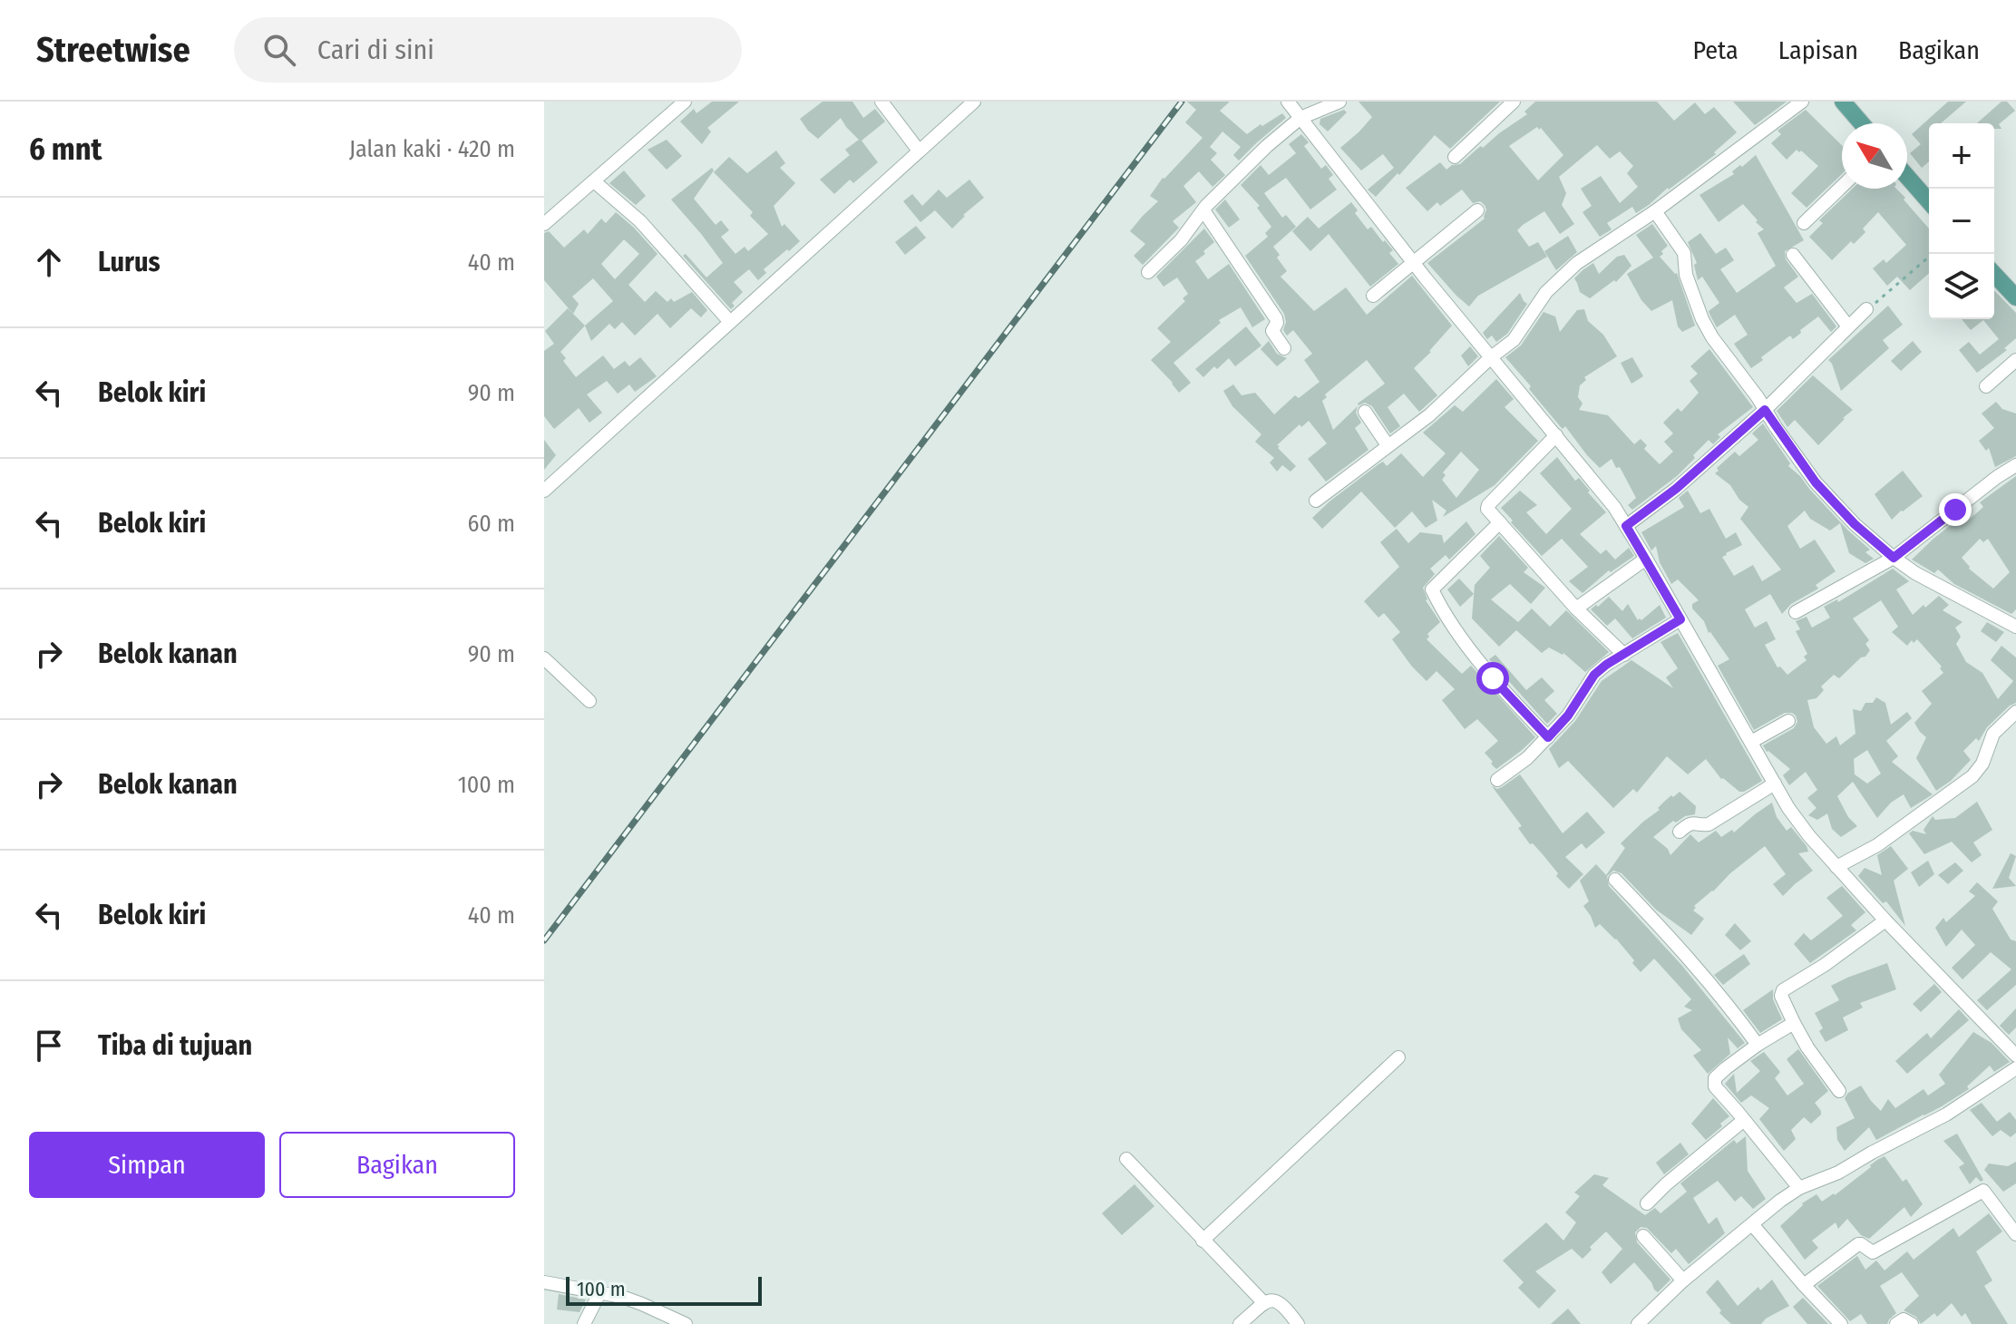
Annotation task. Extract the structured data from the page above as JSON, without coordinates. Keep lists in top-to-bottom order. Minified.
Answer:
{"scale_bar":"100 m","north":"top left","page":{"header":"Streetwise","search":"Cari di sini","nav":["Peta","Lapisan","Bagikan"],"heading":["6 mnt","Jalan kaki · 420 m"],"map_buttons":["+","−"],"list":[["Lurus","40 m"],["Belok kiri","90 m"],["Belok kiri","60 m"],["Belok kanan","90 m"],["Belok kanan","100 m"],["Belok kiri","40 m"],"Tiba di tujuan"],"buttons":["Simpan","Bagikan"],"scale":"100 m"}}
